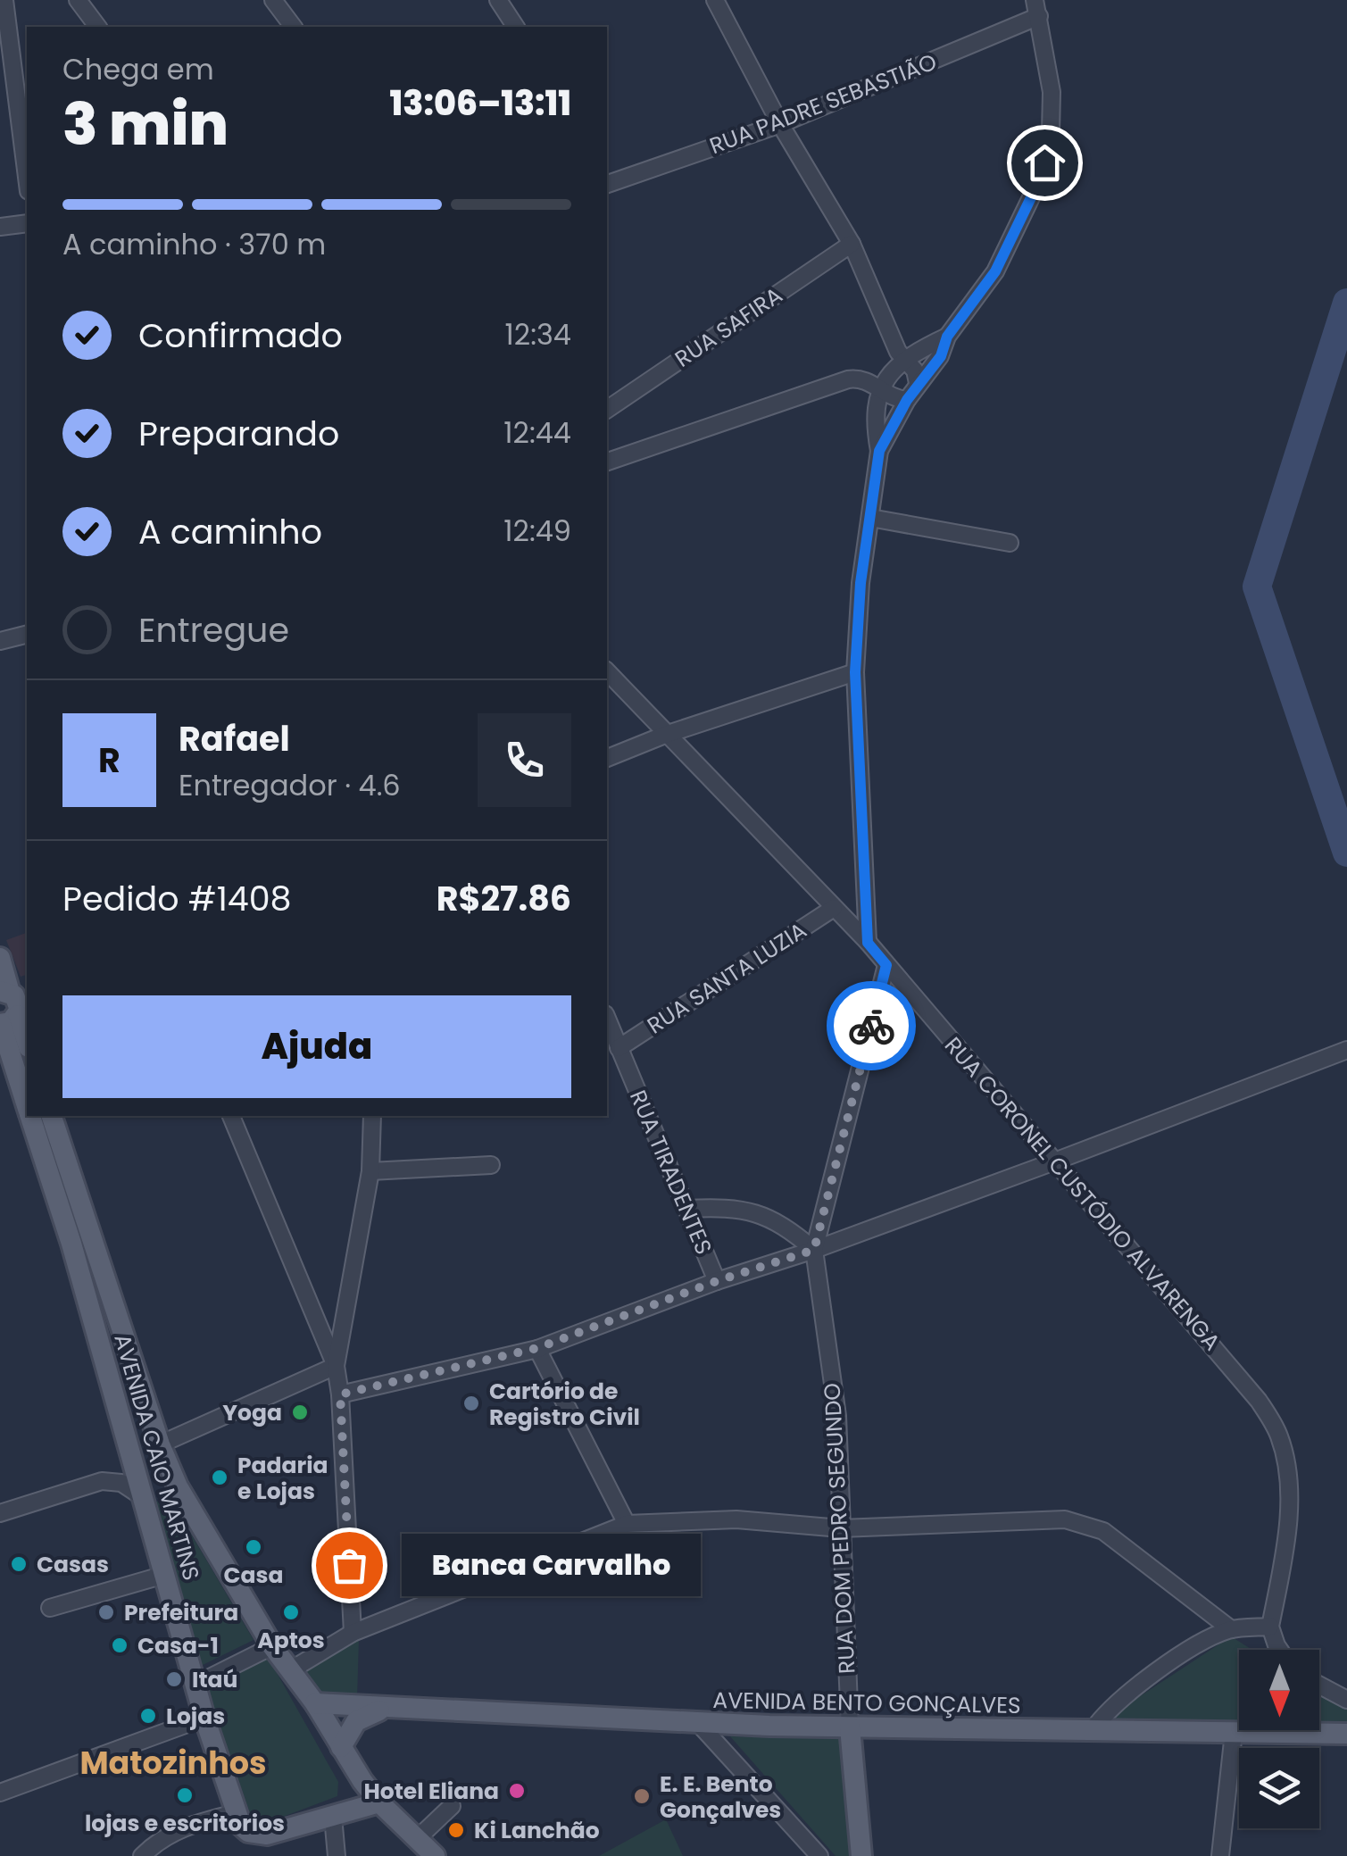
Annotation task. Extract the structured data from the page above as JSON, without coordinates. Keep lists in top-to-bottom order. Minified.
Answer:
{"streets":{"main road":["AVENIDA CAIO MARTINS","AVENIDA BENTO GONÇALVES"],"street":["RUA PADRE SEBASTIÃO","RUA SAFIRA","RUA SANTA LUZIA","RUA TIRADENTES","RUA CORONEL CUSTÓDIO ALVARENGA","RUA DOM PEDRO SEGUNDO"]},"crossings":[["RUA SANTA LUZIA","RUA TIRADENTES"],["RUA SANTA LUZIA","RUA CORONEL CUSTÓDIO ALVARENGA"],["RUA CORONEL CUSTÓDIO ALVARENGA","RUA DOM PEDRO SEGUNDO"],["AVENIDA CAIO MARTINS","AVENIDA BENTO GONÇALVES"],["RUA DOM PEDRO SEGUNDO","AVENIDA BENTO GONÇALVES"]],"districts":["Matozinhos"],"places":["Cartório de Registro Civil","Yoga","Padaria e Lojas","Casa","Casas","Banca Carvalho","Prefeitura","Aptos","Casa-1","Itaú","Lojas","Hotel Eliana","lojas e escritorios","E. E. Bento Gonçalves","Ki Lanchão"],"north":"bottom","page":{"heading":["3 min","Chega em","13:06–13:11"],"panel":["Rafael","Entregador · 4.6","Pedido #1408","R$27.86"],"bar":"A caminho · 370 m","list":[["Confirmado","12:34"],["Preparando","12:44"],["A caminho","12:49"],"Entregue"],"round":"R","buttons":"Ajuda","bubble":"Banca Carvalho"}}
